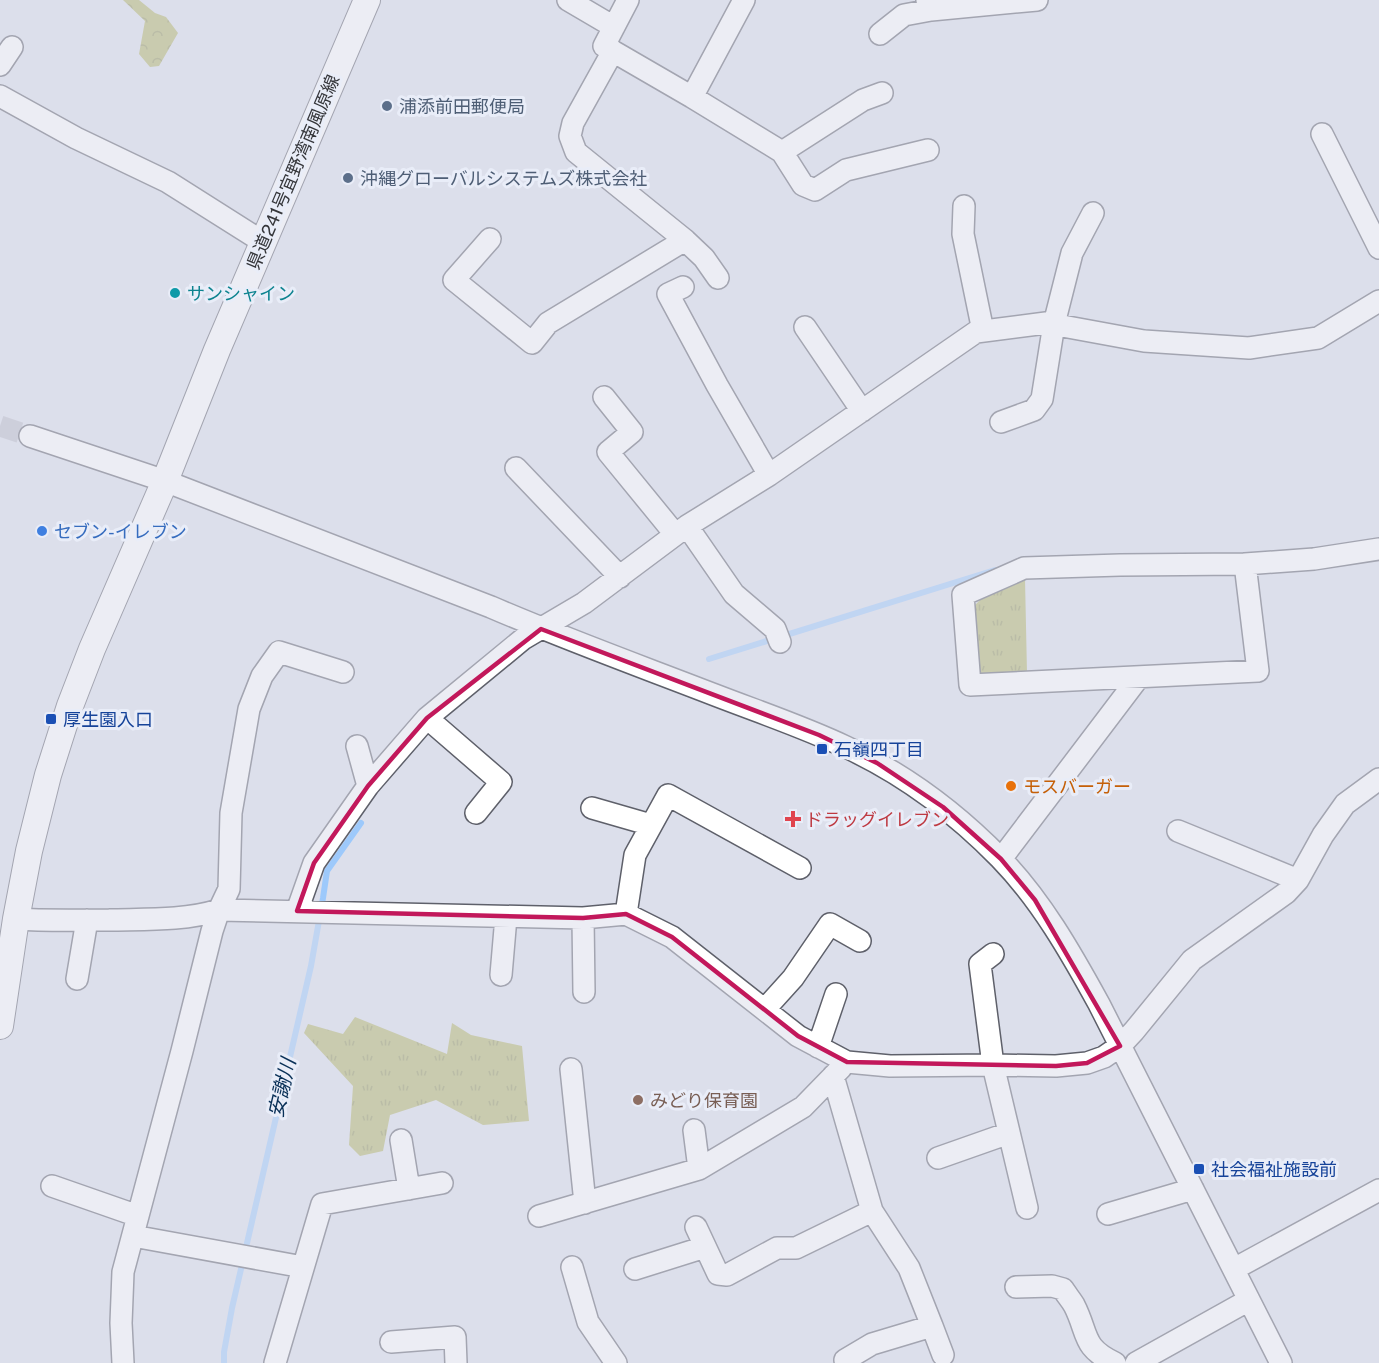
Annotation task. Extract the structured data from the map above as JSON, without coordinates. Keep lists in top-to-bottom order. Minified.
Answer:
{"streets":{"main road":["県道241号宜野湾南風原線"]},"water":["安謝川"],"places":{"other":["浦添前田郵便局","沖縄グローバルシステムズ株式会社","サンシャイン","セブン-イレブン","モスバーガー","みどり保育園"],"transit":["厚生園入口","石嶺四丁目","社会福祉施設前"],"health":["ドラッグイレブン"]}}
